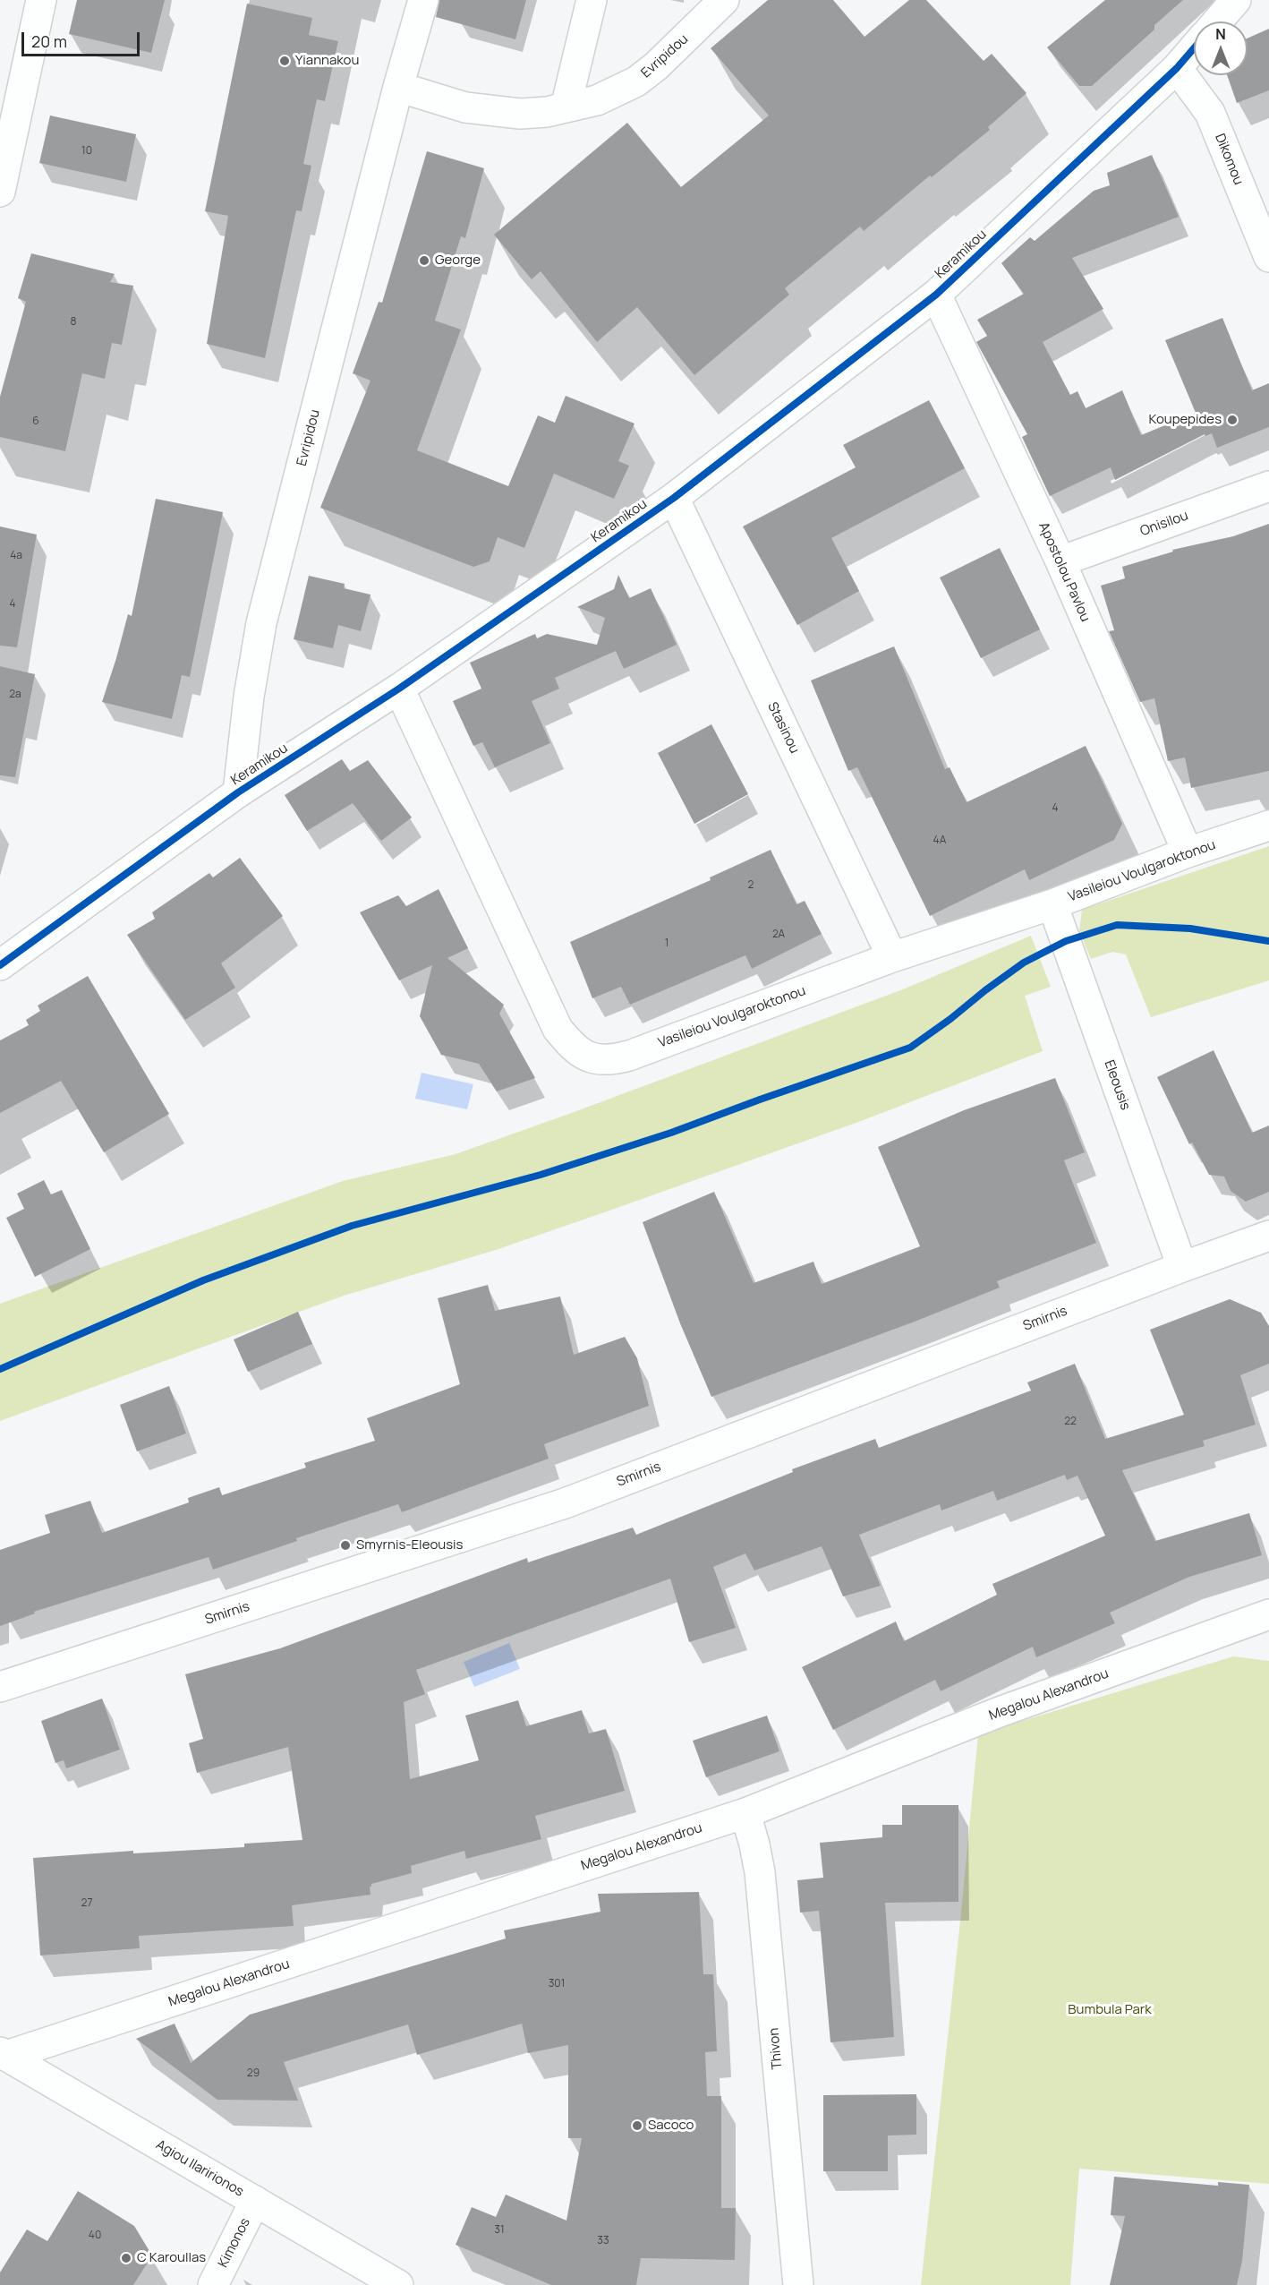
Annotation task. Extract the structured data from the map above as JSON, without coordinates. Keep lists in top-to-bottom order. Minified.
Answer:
{"streets":{"street":["Evripidou","Dikomou","Keramikou","Onisilou","Apostolou Pavlou","Stasinou","Vasileiou Voulgaroktonou","Eleousis","Smirnis","Megalou Alexandrou","Thivon","Agiou Ilaririonos","Kimonos"]},"crossings":[["Evripidou","Keramikou"],["Dikomou","Keramikou"],["Keramikou","Apostolou Pavlou"],["Keramikou","Stasinou"],["Keramikou","Vasileiou Voulgaroktonou"],["Onisilou","Apostolou Pavlou"],["Apostolou Pavlou","Vasileiou Voulgaroktonou"],["Stasinou","Vasileiou Voulgaroktonou"],["Vasileiou Voulgaroktonou","Eleousis"],["Eleousis","Smirnis"],["Megalou Alexandrou","Thivon"],["Megalou Alexandrou","Agiou Ilaririonos"],["Agiou Ilaririonos","Kimonos"]],"parks":["Bumbula Park"],"places":["Yiannakou","George","Koupepides","Smyrnis-Eleousis","Sacoco","C Karoullas"],"house_numbers":["10","8","6","4a","4","2a","4","4A","2","2A","1","22","27","301","29","31","40","33"],"scale_bar":"20 m","north":"top"}
